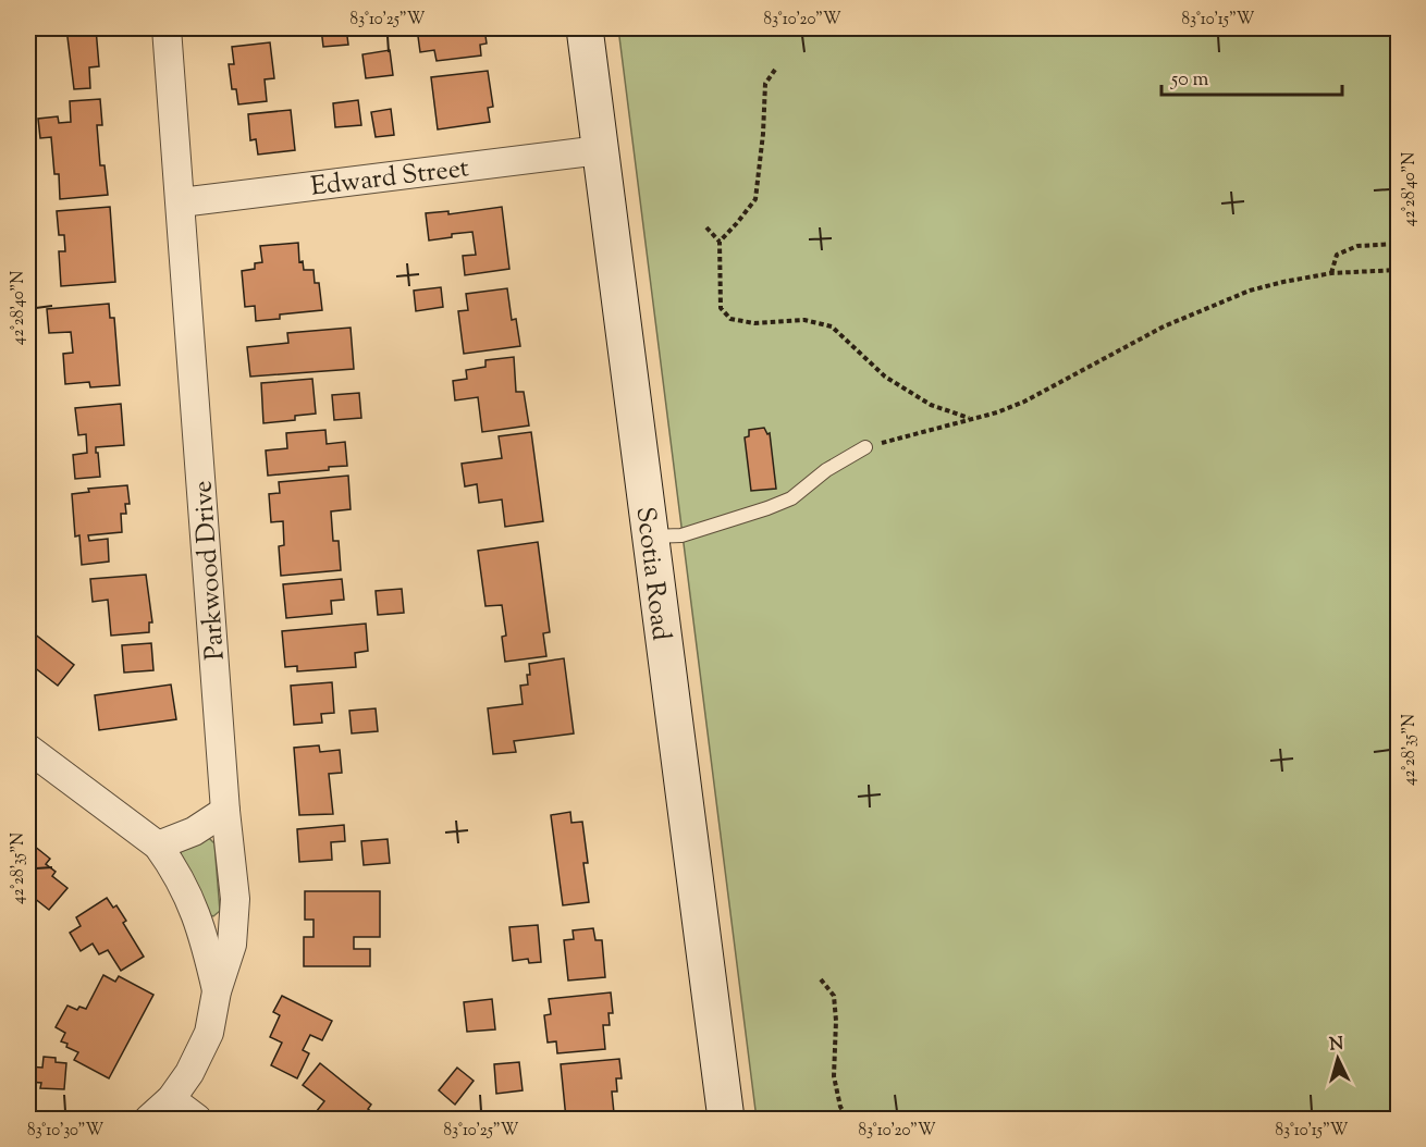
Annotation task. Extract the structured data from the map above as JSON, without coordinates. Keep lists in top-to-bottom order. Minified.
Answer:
{"streets":{"street":["Edward Street","Parkwood Drive","Scotia Road"]},"crossings":[["Edward Street","Parkwood Drive"],["Edward Street","Scotia Road"]],"scale_bar":"50 m","north":"top","coordinates":["83°10'25\"W","83°10'20\"W","83°10'15\"W","42°28'40\"N","42°28'35\"N","83°10'30\"W"]}
